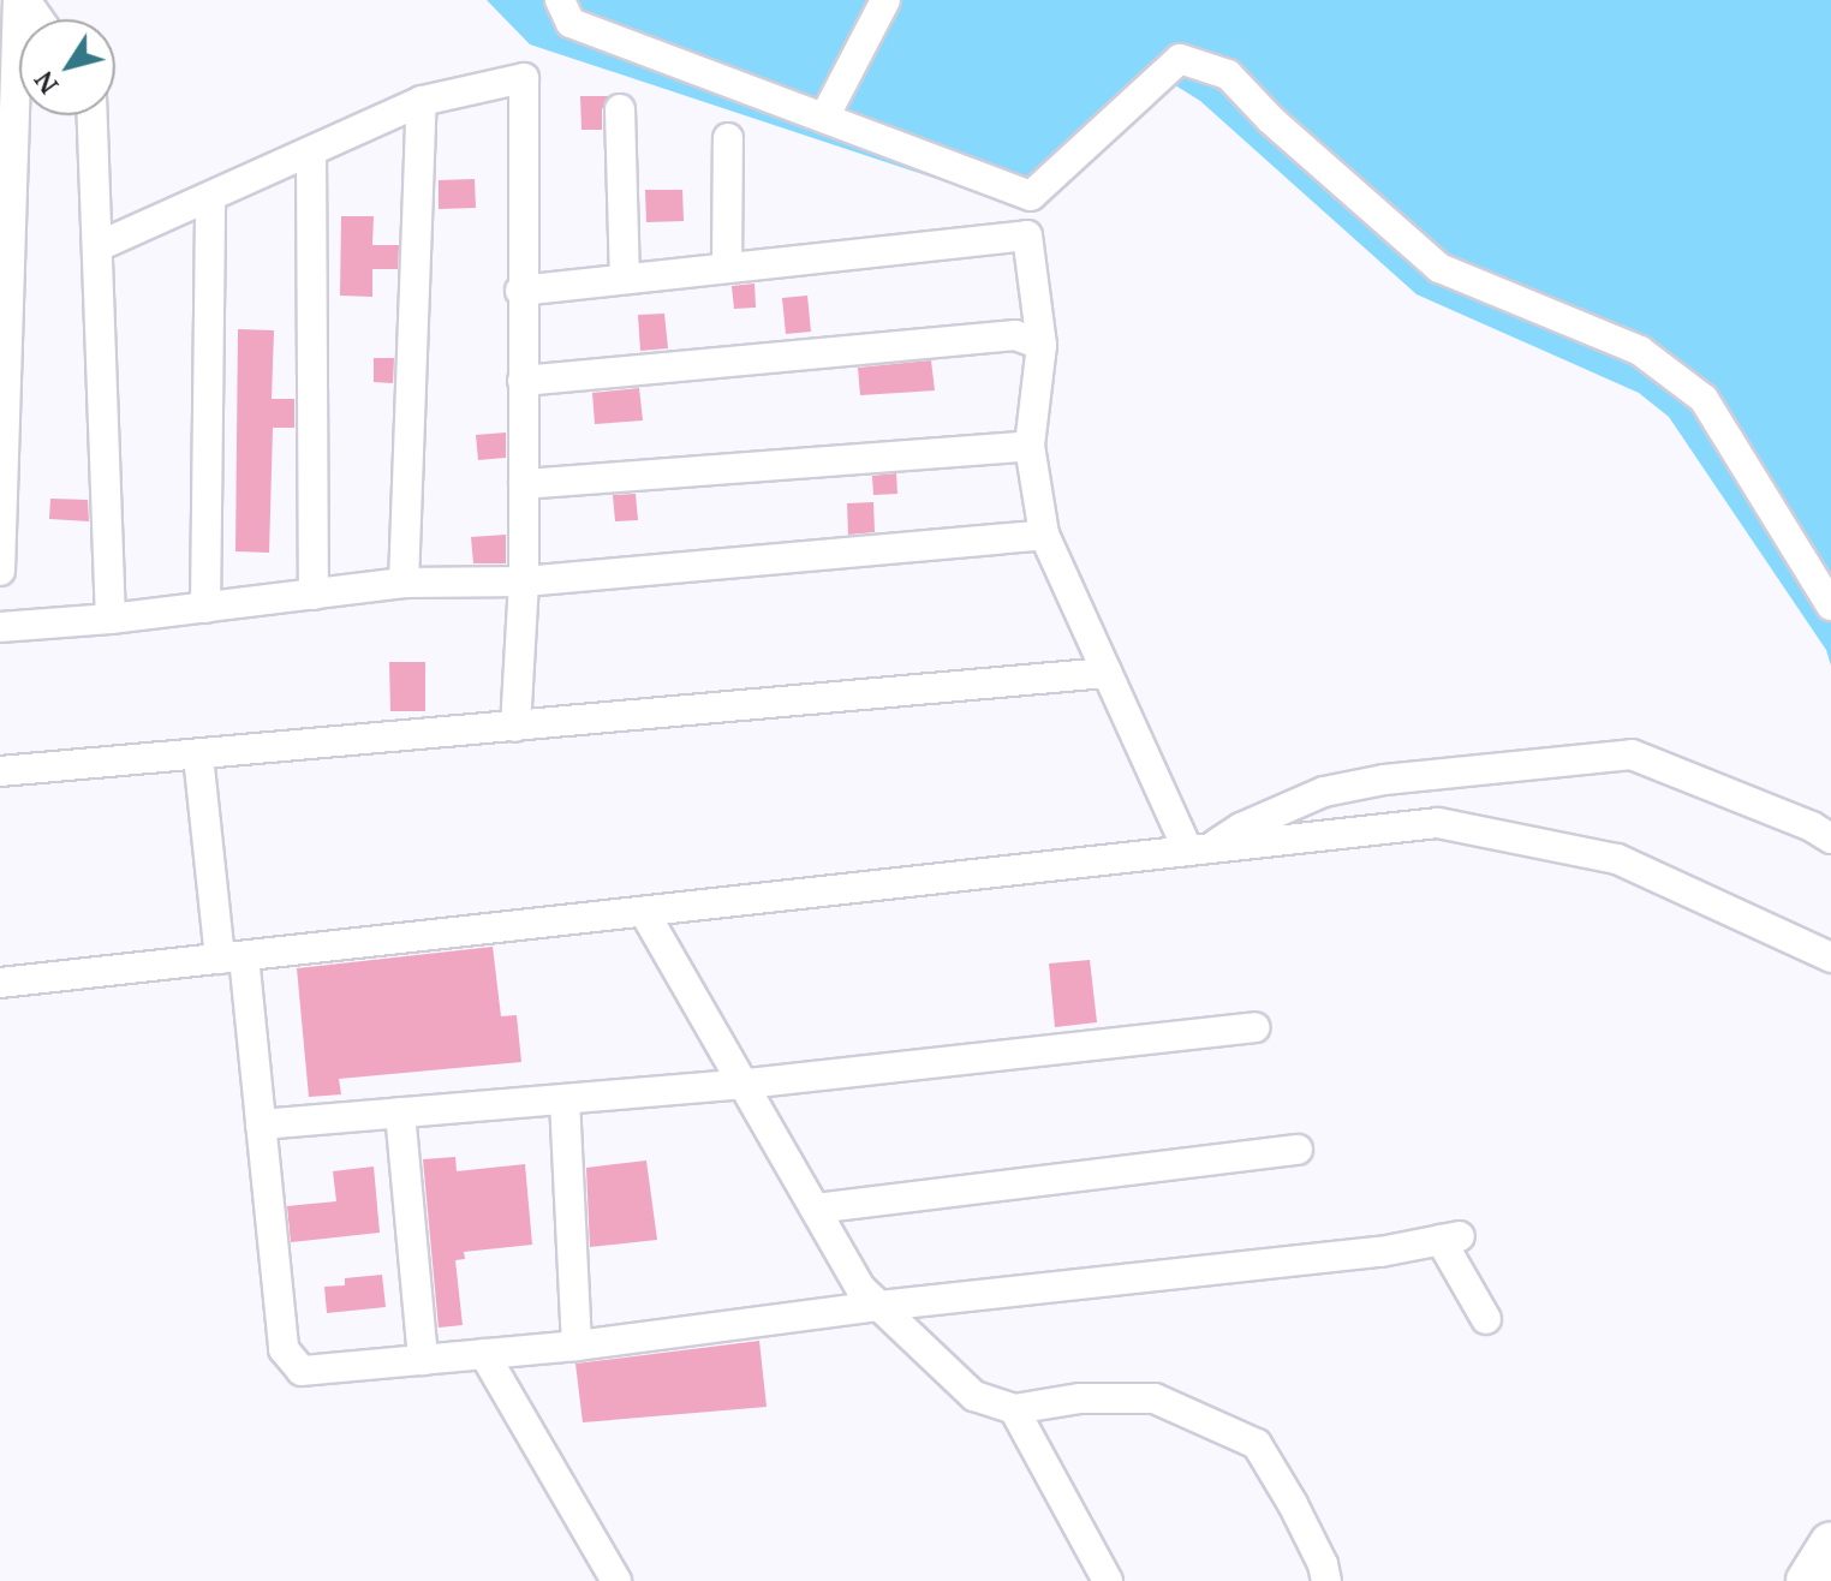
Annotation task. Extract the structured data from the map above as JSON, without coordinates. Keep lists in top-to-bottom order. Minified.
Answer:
{"north":"bottom left"}
